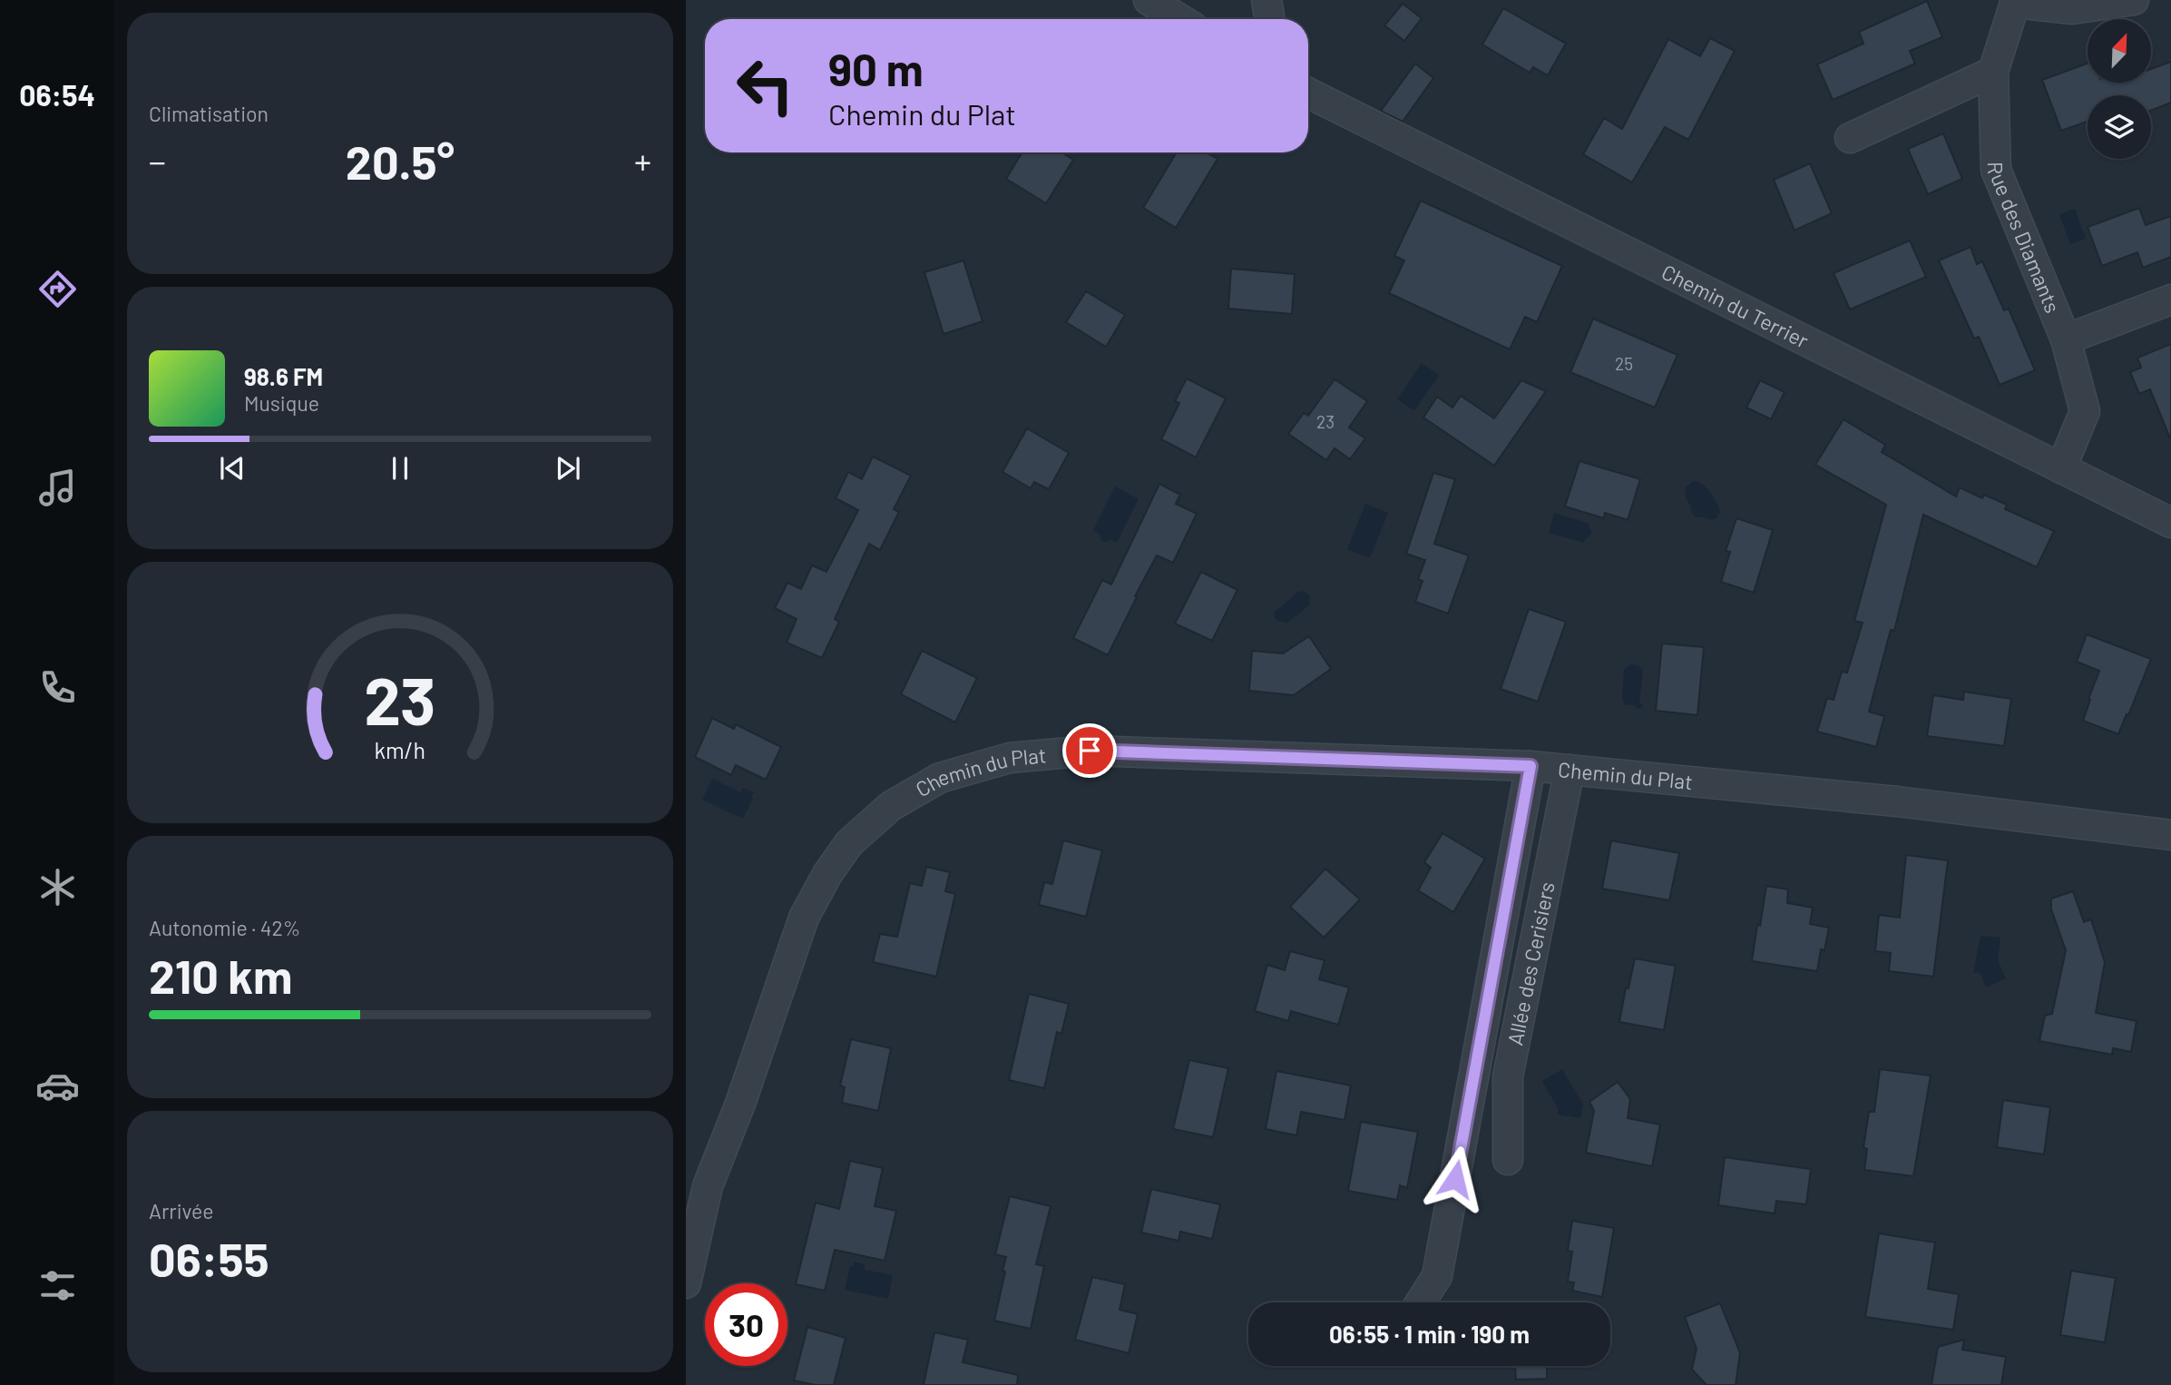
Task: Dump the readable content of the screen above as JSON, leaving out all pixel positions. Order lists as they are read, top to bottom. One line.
{"streets":{"street":["Rue des Diamants","Chemin du Terrier","Chemin du Plat","Allée des Cerisiers"]},"crossings":[["Rue des Diamants","Chemin du Terrier"],["Chemin du Plat","Allée des Cerisiers"]],"house_numbers":["25","23"],"north":"top right","page":{"tabs":"06:54","tile":["Climatisation",["Autonomie · 42%","210 km"],["Arrivée","06:55"]],"turn":["90 m","Chemin du Plat"],"heat":["−","20.5°","+"],"song":["98.6 FM","Musique"],"limit":"30","trip":"06:55 · 1 min · 190 m","gauge":["23","km/h"]}}
